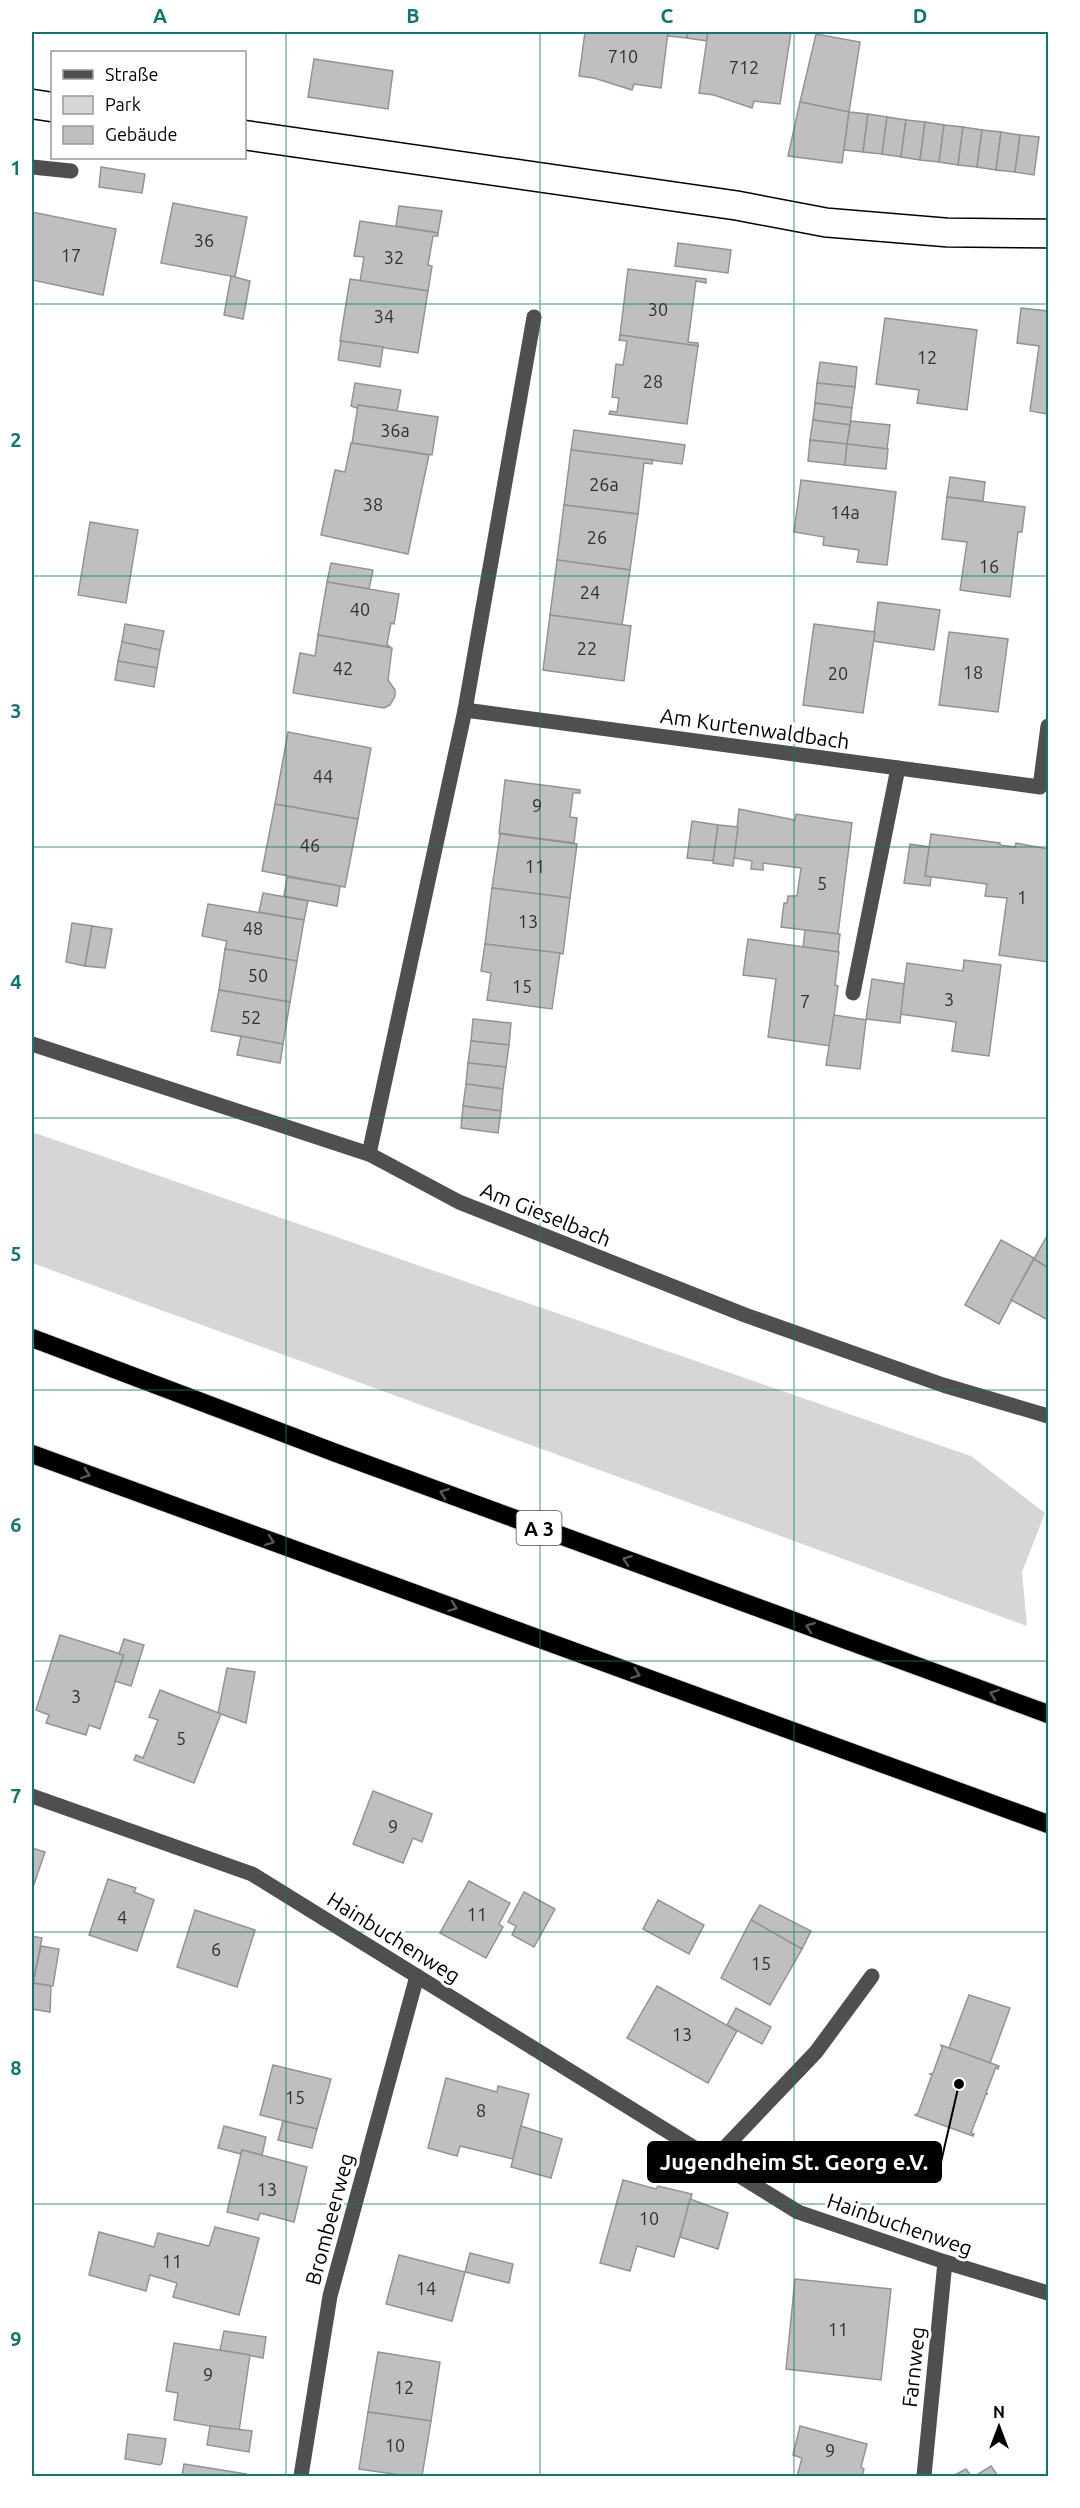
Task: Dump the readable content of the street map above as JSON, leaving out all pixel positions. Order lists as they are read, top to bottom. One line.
{"streets":{"highway":["A 3"],"street":["Am Kurtenwaldbach","Am Gieselbach","Hainbuchenweg","Brombeerweg","Farnweg"]},"crossings":[["Hainbuchenweg","Brombeerweg"],["Hainbuchenweg","Farnweg"]],"places":["Jugendheim St. Georg e.V."],"house_numbers":["710","712","36","17","32","30","34","12","28","36a","26a","38","14a","26","16","24","40","22","42","18","20","44","9","46","11","5","1","13","48","50","15","3","7","52","3","5","9","11","4","6","15","13","15","8","13","10","11","14","11","9","12","10","9"],"legend":["Straße","Park","Gebäude"],"north":"top","grid":{"columns":["A","B","C","D"],"rows":["1","2","3","4","5","6","7","8","9"]}}
